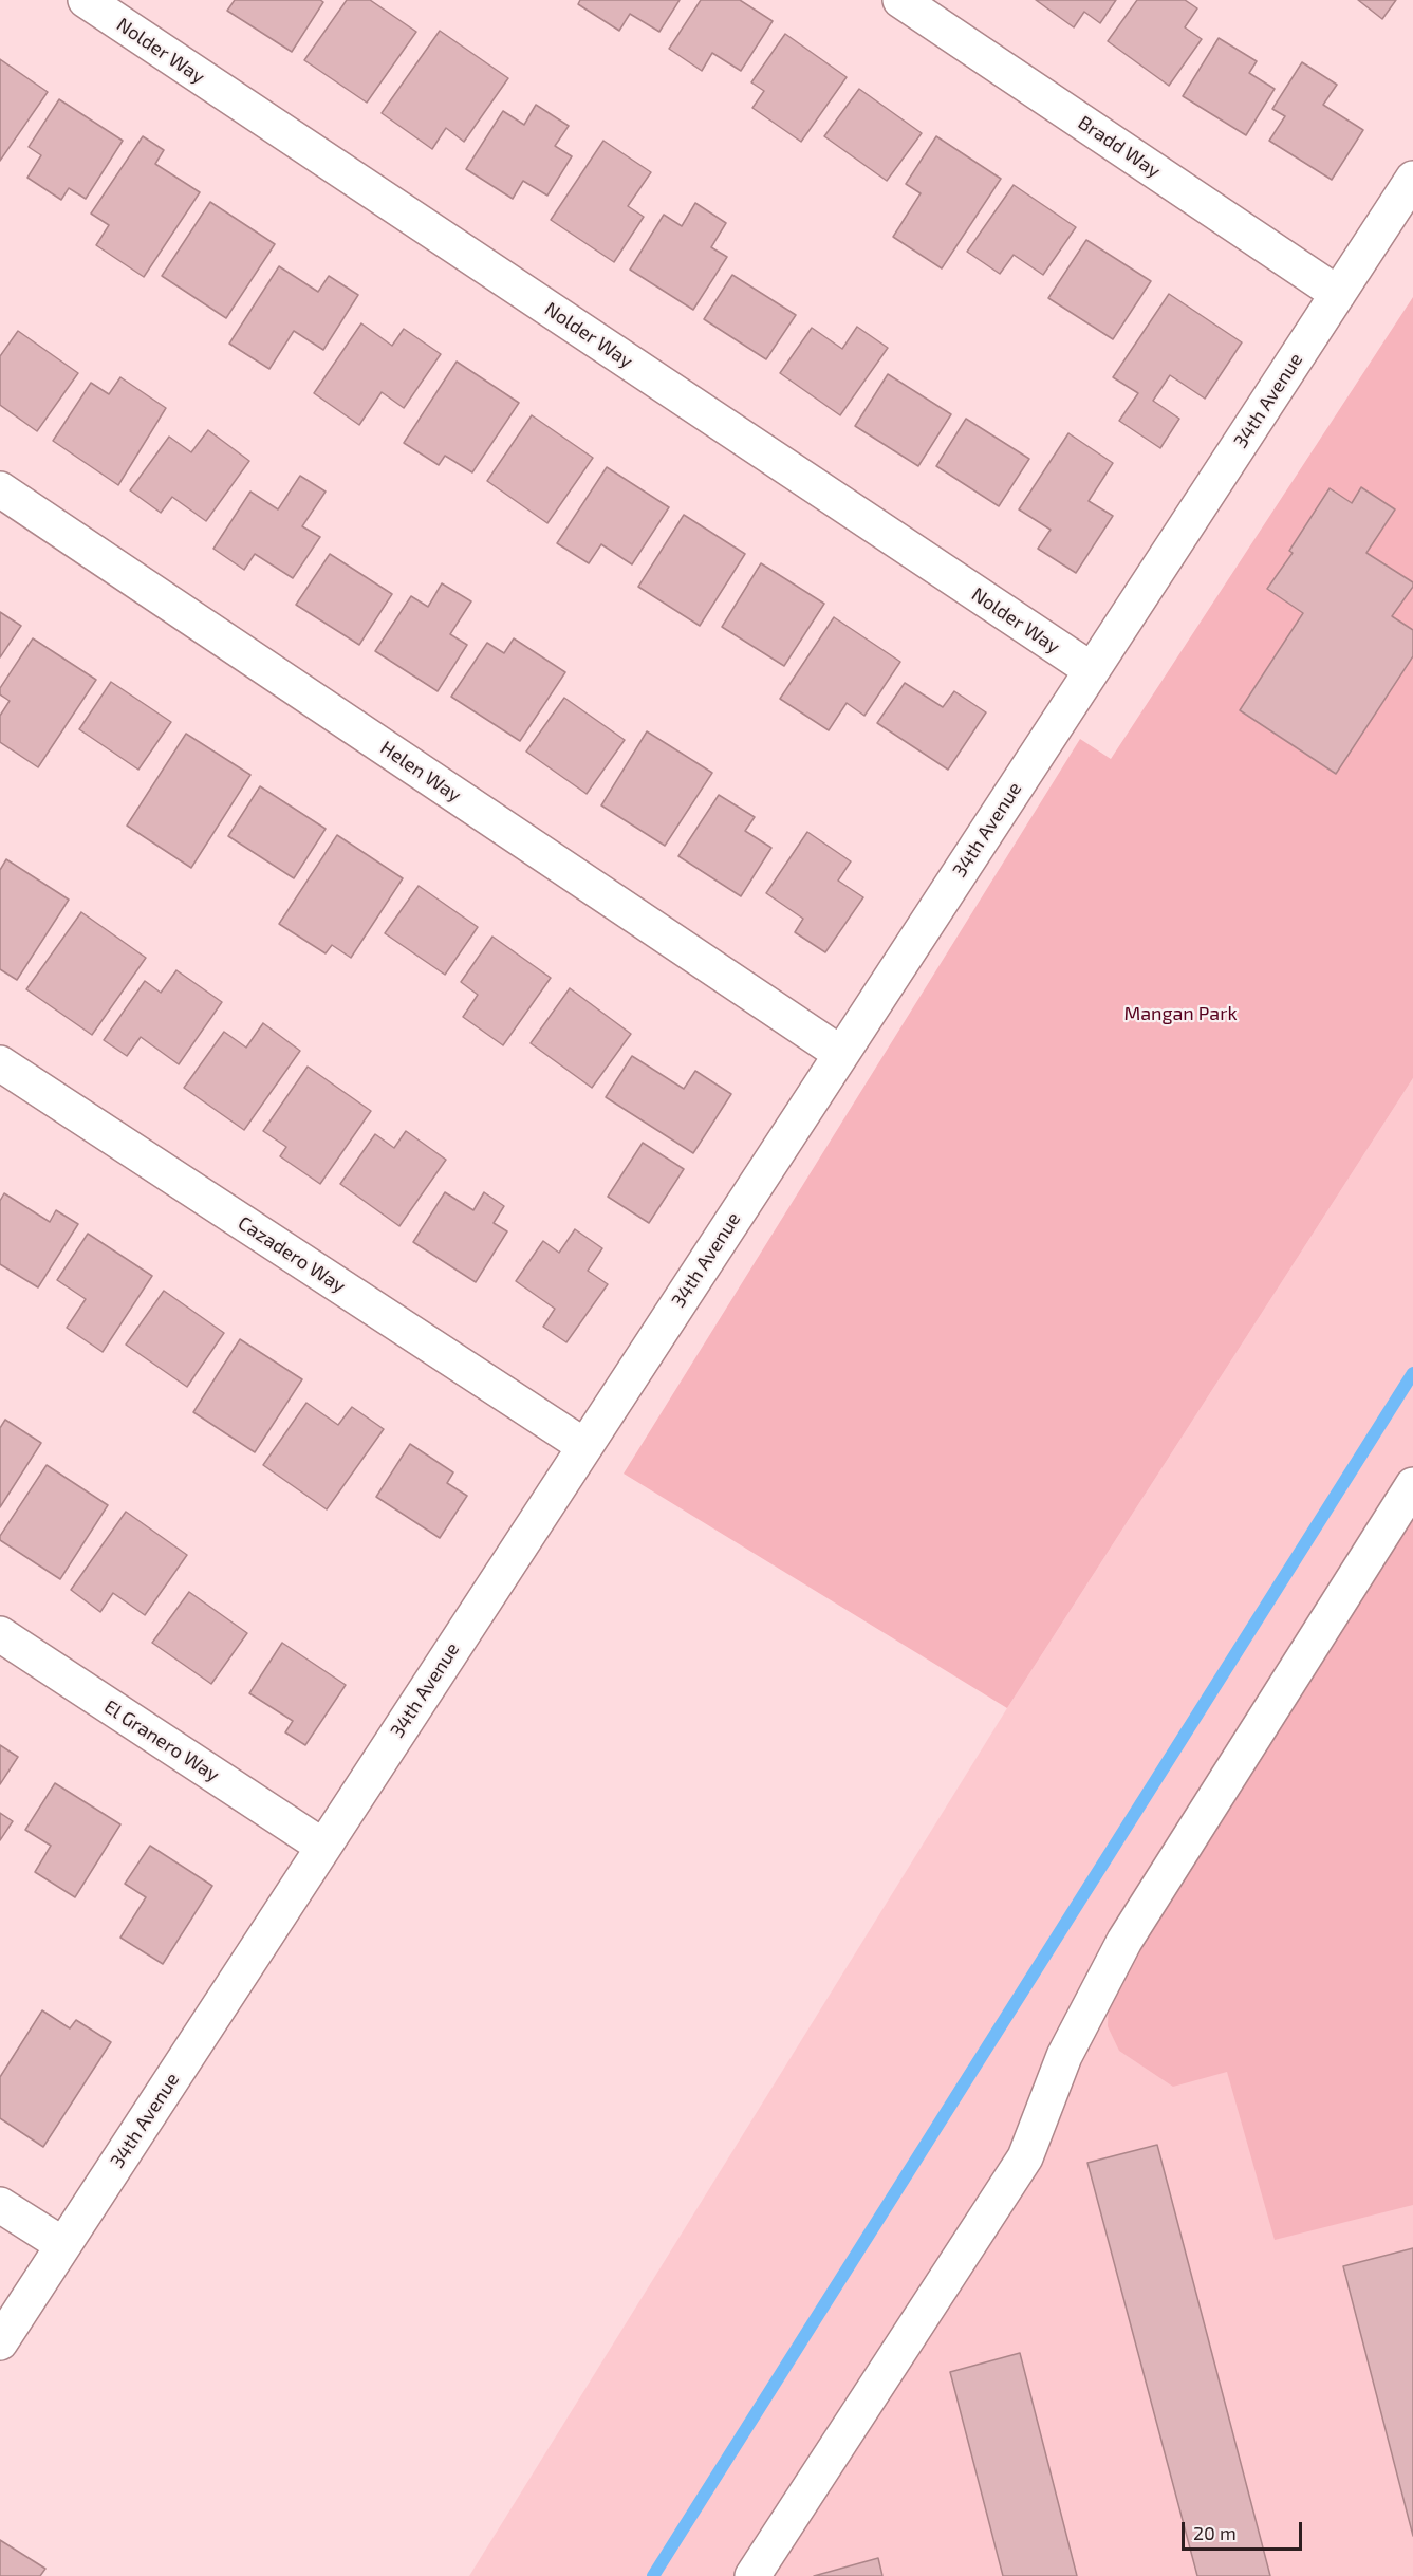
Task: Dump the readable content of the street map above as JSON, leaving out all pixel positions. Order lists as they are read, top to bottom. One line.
{"streets":{"street":["Nolder Way","Bradd Way","34th Avenue","Helen Way","Cazadero Way","El Granero Way"]},"crossings":[["Nolder Way","34th Avenue"],["Bradd Way","34th Avenue"],["34th Avenue","Helen Way"],["34th Avenue","Cazadero Way"],["34th Avenue","El Granero Way"]],"parks":["Mangan Park"],"scale_bar":"20 m"}
